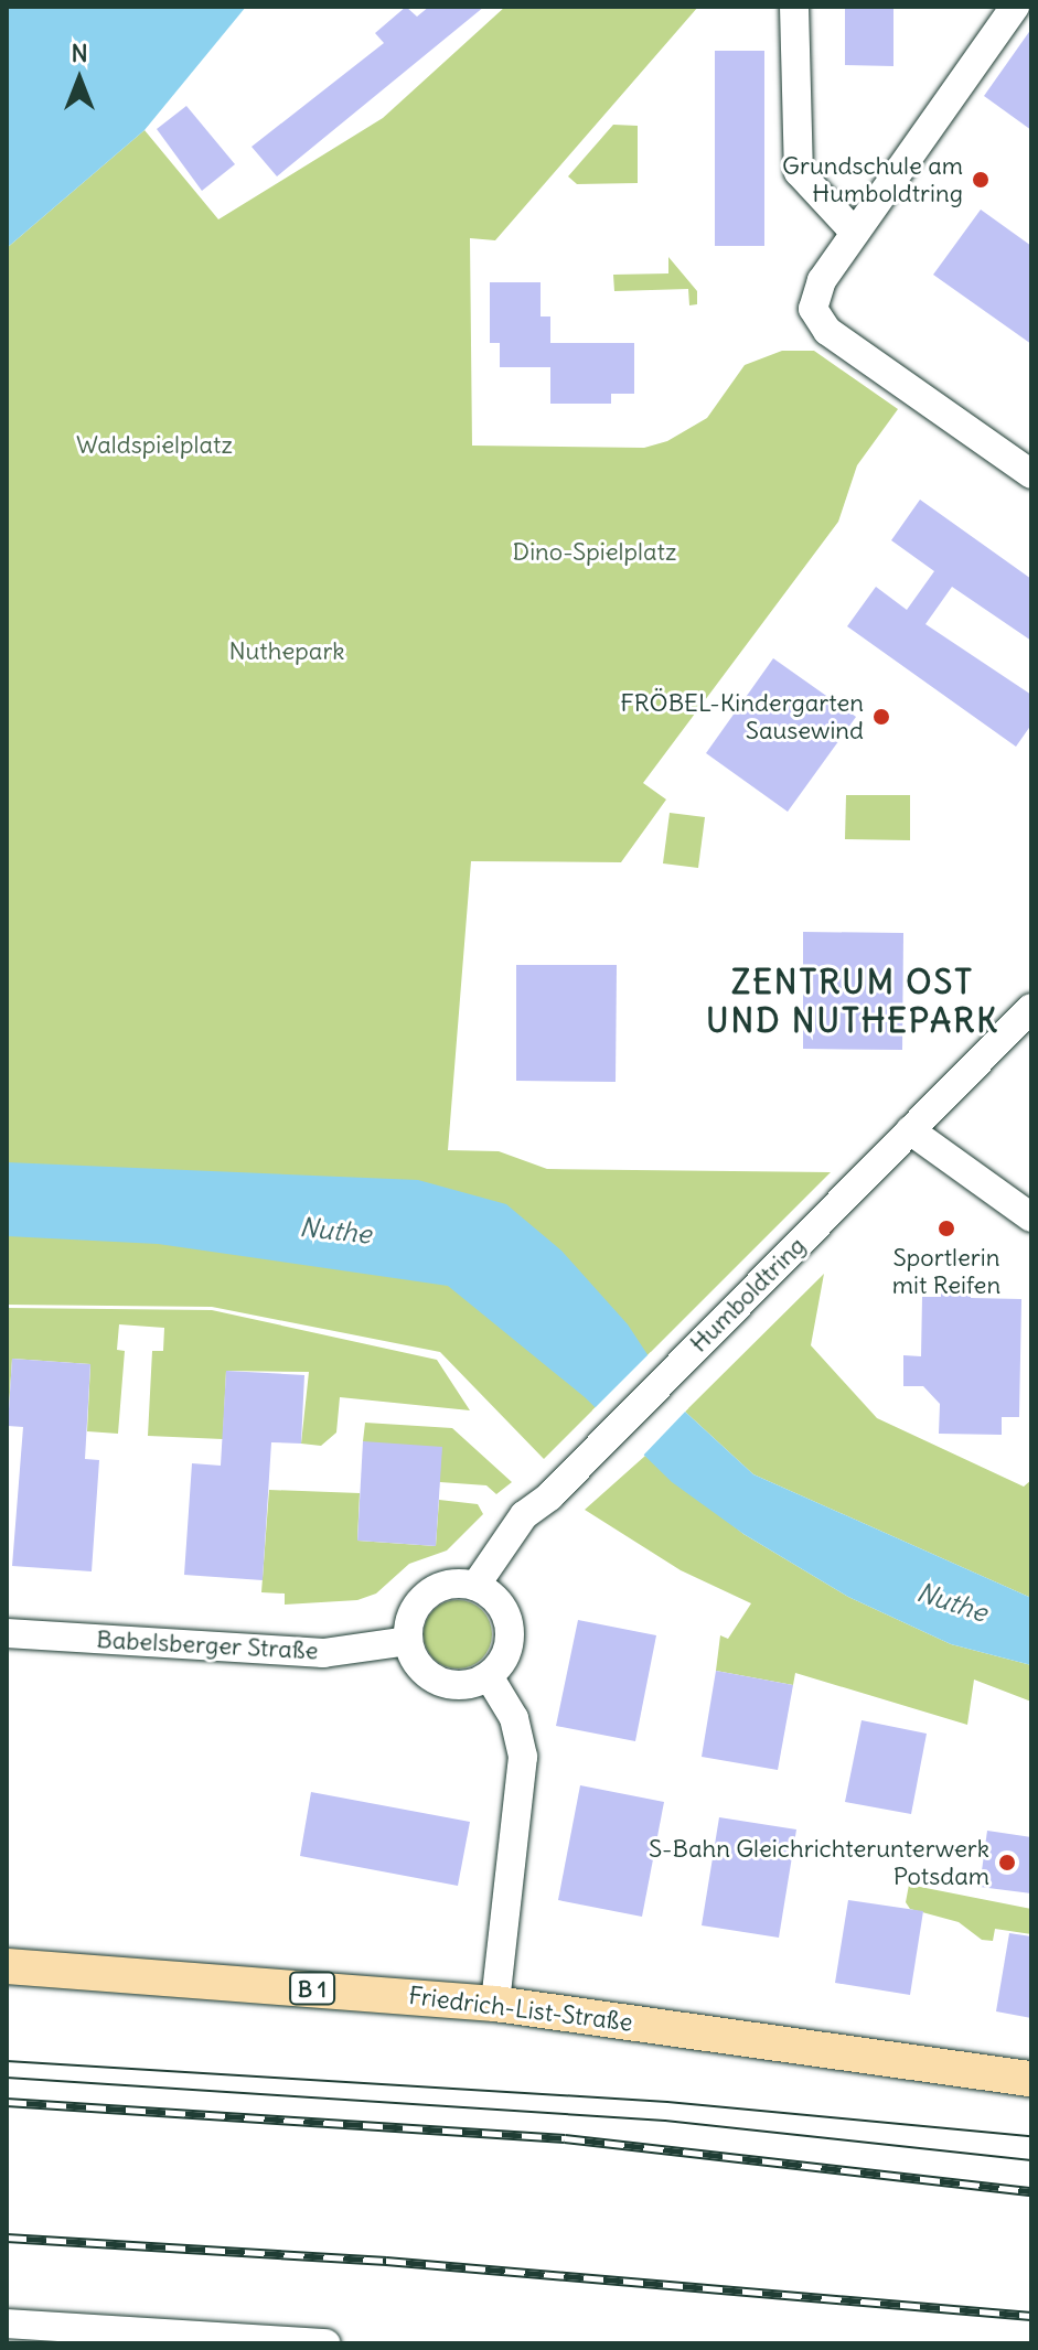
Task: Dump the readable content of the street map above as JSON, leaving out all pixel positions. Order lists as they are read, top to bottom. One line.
{"streets":{"main road":["B 1","Friedrich-List-Straße"],"street":["Humboldtring","Babelsberger Straße"]},"crossings":[["Humboldtring","Babelsberger Straße"]],"districts":["ZENTRUM OST UND NUTHEPARK"],"water":["Nuthe"],"parks":["Waldspielplatz","Dino-Spielplatz","Nuthepark"],"places":["Grundschule am Humboldtring","FRÖBEL-Kindergarten Sausewind","Sportlerin mit Reifen","S-Bahn Gleichrichterunterwerk Potsdam"],"north":"top"}
